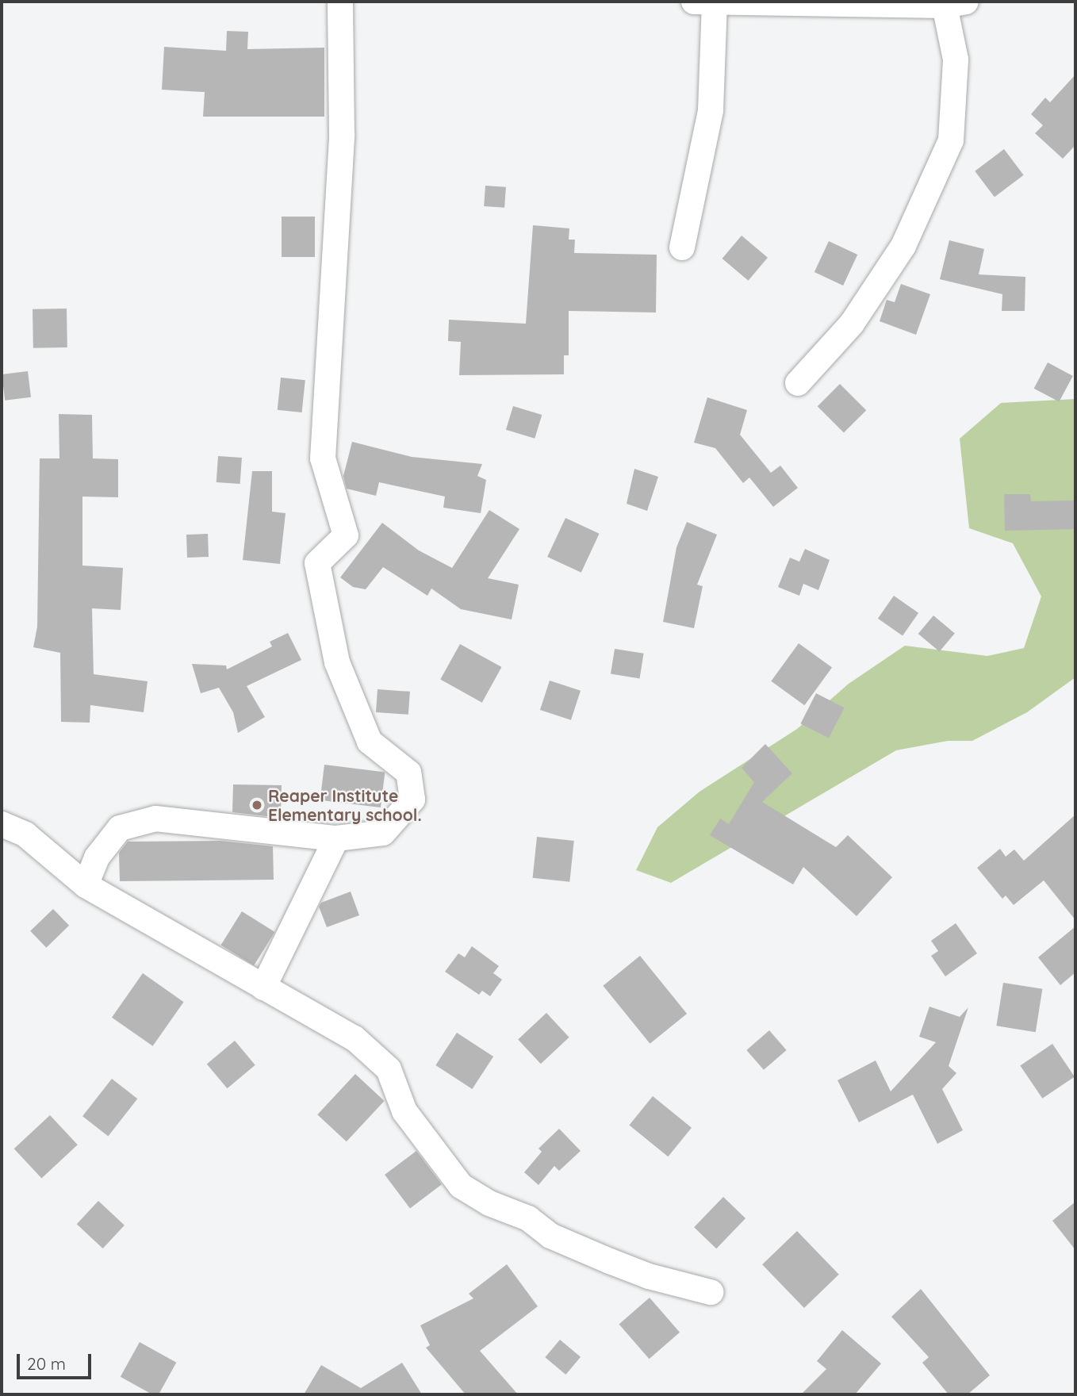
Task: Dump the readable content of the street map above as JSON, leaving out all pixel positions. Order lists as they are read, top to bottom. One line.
{"places":["Reaper Institute Elementary school."],"scale_bar":"20 m"}
